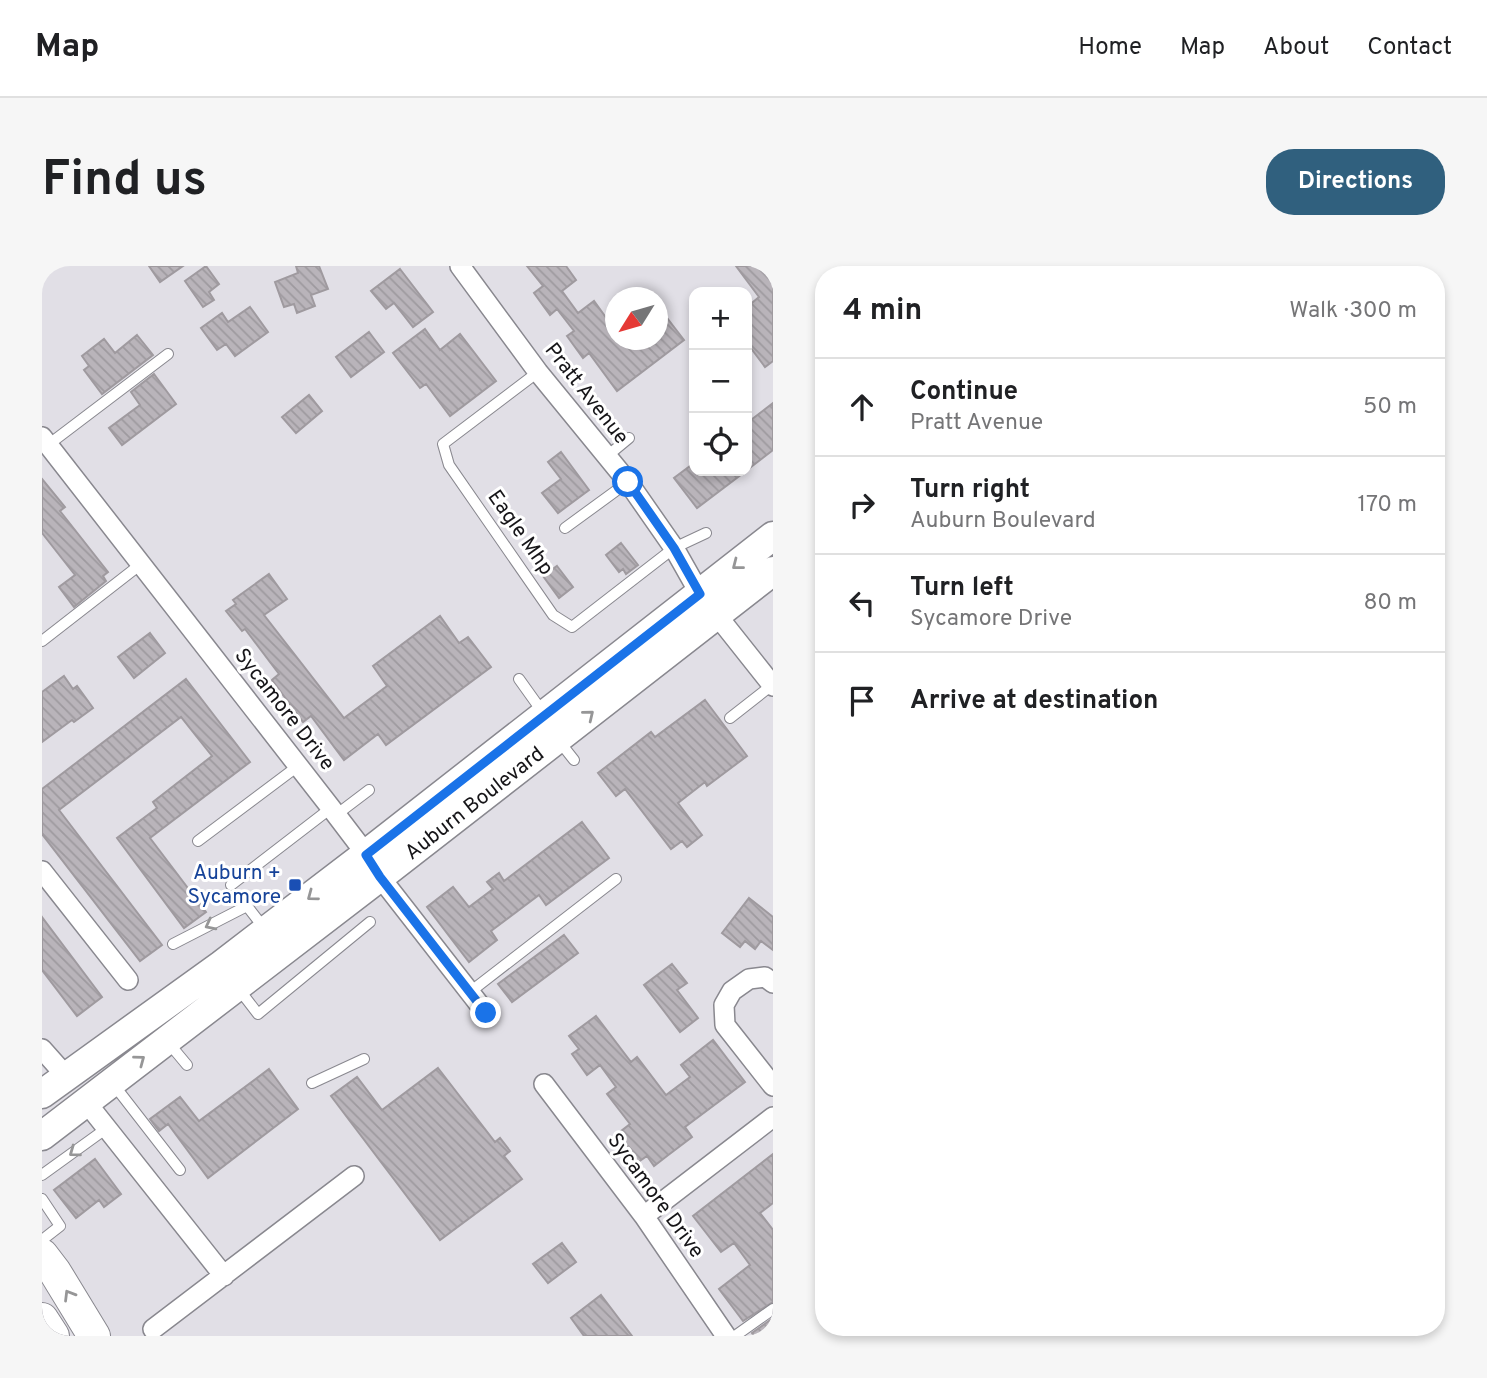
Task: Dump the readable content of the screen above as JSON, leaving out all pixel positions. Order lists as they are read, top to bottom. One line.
{"streets":{"main road":["Auburn Boulevard"],"street":["Pratt Avenue","Sycamore Drive"],"lane":["Eagle Mhp"]},"crossings":[["Pratt Avenue","Eagle Mhp"],["Pratt Avenue","Auburn Boulevard"],["Sycamore Drive","Auburn Boulevard"]],"places":{"transit":["Auburn + Sycamore"]},"north":"bottom left","page":{"header":"Map","nav":["Home","Map","About","Contact"],"buttons":"Directions","title":"Find us","heading":["4 min","Walk · 300 m"],"map_buttons":["+","−"],"list":[["Continue","Pratt Avenue","50 m"],["Turn right","Auburn Boulevard","170 m"],["Turn left","Sycamore Drive","80 m"],"Arrive at destination"]}}
